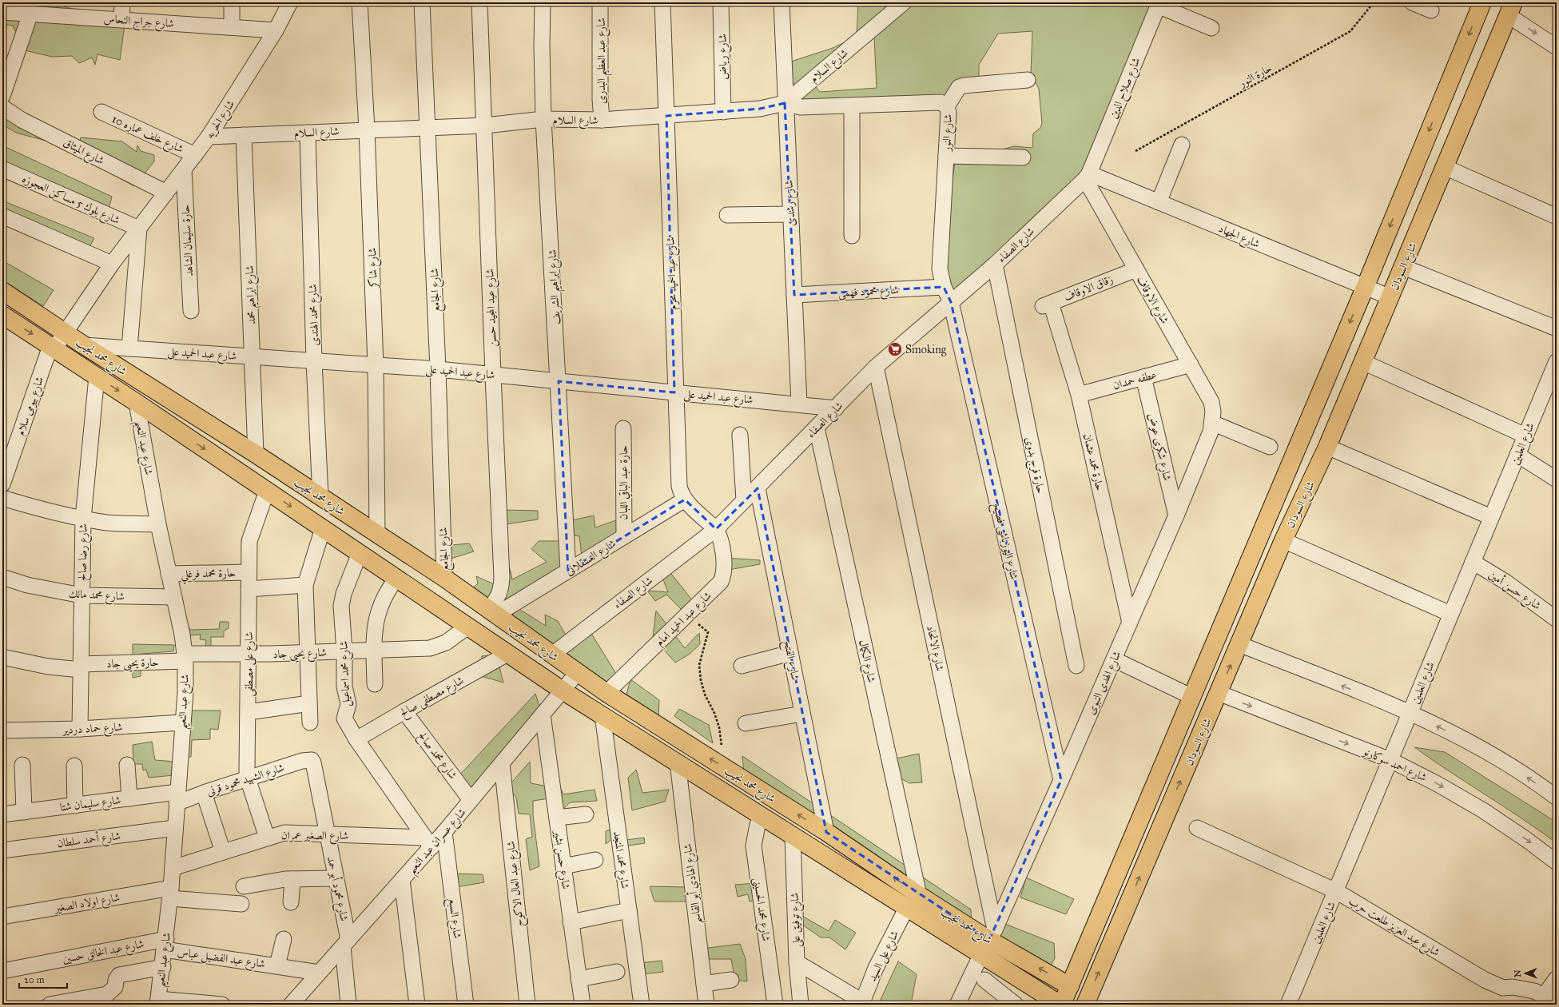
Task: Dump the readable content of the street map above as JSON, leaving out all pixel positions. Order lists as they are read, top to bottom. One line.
{"streets":{"main road":["شارع السودان","شارع محمد نجيب"],"street":["شارع جراج النحاس","شارع رياض","شارع عبد العظيم البدرى","شارع السلام","شارع صلاح الدين","شارع الحريه","شارع النور","شارع خلف عماره 10","شارع الميثاق","شارع بلوك 5 مساكن العجوزه","شارع رشدى","شارع الجهاد","حارة سليمان الشاهد","شارع الصفاء","شارع شاكر","شارع عبد الحميد محرم","شارع ابراهيم الشريف","زقاق الاوقاف","شارع الجامع","شارع محمود فهمى","شارع ابراهيم محمد","شارع الاوقاف","شارع عبد المجيد حسن","شارع محمد الهندى","شارع عبد الحميد على","عطفه حمدان","شارع بيومى سلام","شارع العلمين","شارع شكرى عوض","شارع عبد النعيم","حارة محمد عثمان","حارة فرج بدوى","حارة عبد الباقي اللبان","شارع اليوزباشى فصيح","شارع رضا صالح","شارع العسقلانى","حارة محمد فرغلي","شارع حسن أمين","شارع محمد مالك","شارع عبد الحميد امام","شارع الاتحاد","شارع يحيى جاد","شارع الفتح","شارع الكمال","حارة يحيى جاد","شارع على مصطفى","شارع محمد اسماعيل","شارع الهدى النبوى","شارع مصطفى صالح","شارع حماد دردير","شارع محمد صالح","شارع احمد سوكارنو","شارع الشهيد محمود قرنى","شارع سليمان شتا","شارع الصغير عمران","شارع أحمد سلطان","شارع عسران عبد النعيم","شارع حسن بشير","شارع محمد المنجد","شارع عبد العال الاكوح","شارع الهادي أبو القاسم","شارع محمود أبو حمد","شارع اولاد الصغير","شارع محمد الحسينى","شارع السبع","شارع توفيق على","شارع عبد العزيز طلعت حرب","شارع عبد الخالق حسين","شارع على السيد","شارع عبد الفضيل عباس"],"path":["حارة النور"]},"crossings":[["شارع جراج النحاس","شارع الحريه"],["شارع رياض","شارع السلام"],["شارع عبد العظيم البدرى","شارع السلام"],["شارع السلام","شارع الحريه"],["شارع السلام","شارع النور"],["شارع السلام","شارع رشدى"],["شارع السلام","شارع شاكر"],["شارع السلام","شارع عبد الحميد محرم"],["شارع السلام","شارع ابراهيم الشريف"],["شارع السلام","شارع الجامع"],["شارع السلام","شارع ابراهيم محمد"],["شارع السلام","شارع عبد المجيد حسن"],["شارع السلام","شارع محمد الهندى"],["شارع صلاح الدين","شارع الجهاد"],["شارع صلاح الدين","شارع الصفاء"],["شارع صلاح الدين","شارع الاوقاف"],["شارع الحريه","شارع خلف عماره 10"],["شارع الحريه","شارع الميثاق"],["شارع الحريه","شارع بلوك 5 مساكن العجوزه"],["شارع الحريه","حارة سليمان الشاهد"],["شارع الحريه","شارع محمد نجيب"],["شارع الحريه","شارع بيومى سلام"],["شارع النور","شارع رشدى"],["شارع النور","شارع الصفاء"],["شارع النور","شارع محمود فهمى"],["شارع النور","شارع اليوزباشى فصيح"],["شارع رشدى","شارع محمود فهمى"],["شارع رشدى","شارع عبد الحميد على"],["شارع الجهاد","شارع الصفاء"],["شارع الجهاد","شارع السودان"],["شارع الجهاد","شارع الاوقاف"],["شارع الصفاء","شارع عبد الحميد محرم"],["شارع الصفاء","شارع الاوقاف"],["شارع الصفاء","شارع عبد الحميد على"],["شارع الصفاء","شارع محمد نجيب"],["شارع الصفاء","حارة فرج بدوى"],["شارع الصفاء","شارع اليوزباشى فصيح"],["شارع الصفاء","شارع عبد الحميد امام"],["شارع الصفاء","شارع الاتحاد"],["شارع الصفاء","شارع الفتح"],["شارع الصفاء","شارع الكمال"],["شارع السودان","شارع محمد نجيب"],["شارع السودان","شارع احمد سوكارنو"],["شارع شاكر","شارع عبد الحميد على"],["شارع شاكر","شارع محمد نجيب"],["شارع عبد الحميد محرم","شارع عبد الحميد على"],["شارع عبد الحميد محرم","شارع العسقلانى"],["شارع عبد الحميد محرم","شارع عبد الحميد امام"],["شارع ابراهيم الشريف","شارع عبد الحميد على"],["شارع ابراهيم الشريف","شارع العسقلانى"],["زقاق الاوقاف","شارع الاوقاف"],["زقاق الاوقاف","حارة محمد عثمان"],["شارع الجامع","شارع عبد الحميد على"],["شارع الجامع","شارع محمد نجيب"],["شارع ابراهيم محمد","شارع عبد الحميد على"],["شارع ابراهيم محمد","شارع محمد نجيب"],["شارع الاوقاف","عطفه حمدان"],["شارع الاوقاف","شارع الهدى النبوى"],["شارع عبد المجيد حسن","شارع عبد الحميد على"],["شارع عبد المجيد حسن","شارع محمد نجيب"],["شارع عبد المجيد حسن","شارع العسقلانى"],["شارع محمد الهندى","شارع عبد الحميد على"],["شارع محمد الهندى","شارع محمد نجيب"],["شارع عبد الحميد على","شارع محمد نجيب"],["شارع محمد نجيب","شارع بيومى سلام"],["شارع محمد نجيب","شارع عبد النعيم"],["شارع محمد نجيب","شارع رضا صالح"],["شارع محمد نجيب","شارع العسقلانى"],["شارع محمد نجيب","شارع عبد الحميد امام"],["شارع محمد نجيب","شارع الاتحاد"],["شارع محمد نجيب","شارع يحيى جاد"],["شارع محمد نجيب","شارع الفتح"],["شارع محمد نجيب","شارع الكمال"],["شارع محمد نجيب","شارع على مصطفى"],["شارع محمد نجيب","شارع محمد اسماعيل"],["شارع محمد نجيب","شارع الهدى النبوى"],["شارع محمد نجيب","شارع مصطفى صالح"],["شارع محمد نجيب","شارع عسران عبد النعيم"],["شارع محمد نجيب","شارع محمد المنجد"],["شارع محمد نجيب","شارع الهادي أبو القاسم"],["شارع محمد نجيب","شارع محمد الحسينى"],["شارع محمد نجيب","شارع توفيق على"],["شارع محمد نجيب","شارع على السيد"],["عطفه حمدان","شارع شكرى عوض"],["عطفه حمدان","حارة محمد عثمان"],["شارع العلمين","شارع حسن أمين"],["شارع العلمين","شارع احمد سوكارنو"],["شارع العلمين","شارع عبد العزيز طلعت حرب"],["شارع شكرى عوض","شارع الهدى النبوى"],["شارع عبد النعيم","حارة محمد فرغلي"],["شارع عبد النعيم","شارع محمد مالك"],["شارع عبد النعيم","شارع يحيى جاد"],["شارع عبد النعيم","حارة يحيى جاد"],["شارع عبد النعيم","شارع حماد دردير"],["شارع عبد النعيم","شارع الشهيد محمود قرنى"],["شارع عبد النعيم","شارع سليمان شتا"],["شارع عبد النعيم","شارع الصغير عمران"],["شارع عبد النعيم","شارع أحمد سلطان"],["شارع عبد النعيم","شارع اولاد الصغير"],["شارع عبد النعيم","شارع عبد الخالق حسين"],["شارع عبد النعيم","شارع عبد الفضيل عباس"],["حارة محمد عثمان","شارع الهدى النبوى"],["حارة عبد الباقي اللبان","شارع العسقلانى"],["شارع اليوزباشى فصيح","شارع الهدى النبوى"],["شارع رضا صالح","شارع محمد مالك"],["شارع رضا صالح","حارة يحيى جاد"],["شارع رضا صالح","شارع حماد دردير"],["حارة محمد فرغلي","شارع على مصطفى"],["شارع الاتحاد","شارع الهدى النبوى"],["شارع يحيى جاد","حارة يحيى جاد"],["شارع يحيى جاد","شارع على مصطفى"],["شارع يحيى جاد","شارع محمد اسماعيل"],["شارع على مصطفى","شارع الشهيد محمود قرنى"],["شارع على مصطفى","شارع الصغير عمران"],["شارع محمد اسماعيل","شارع مصطفى صالح"],["شارع محمد اسماعيل","شارع الصغير عمران"],["شارع محمد اسماعيل","شارع عسران عبد النعيم"],["شارع مصطفى صالح","شارع محمد صالح"],["شارع محمد صالح","شارع عسران عبد النعيم"],["شارع الشهيد محمود قرنى","شارع سليمان شتا"],["شارع الشهيد محمود قرنى","شارع محمود أبو حمد"],["شارع الصغير عمران","شارع عسران عبد النعيم"],["شارع الصغير عمران","شارع محمود أبو حمد"],["شارع عسران عبد النعيم","شارع حسن بشير"],["شارع عسران عبد النعيم","شارع عبد العال الاكوح"],["شارع عسران عبد النعيم","شارع محمود أبو حمد"],["شارع عسران عبد النعيم","شارع السبع"],["شارع عسران عبد النعيم","شارع عبد الفضيل عباس"],["شارع عبد الخالق حسين","شارع عبد الفضيل عباس"]],"places":{"supermarket":["Smoking"]},"scale_bar":"20 m","north":"left"}
